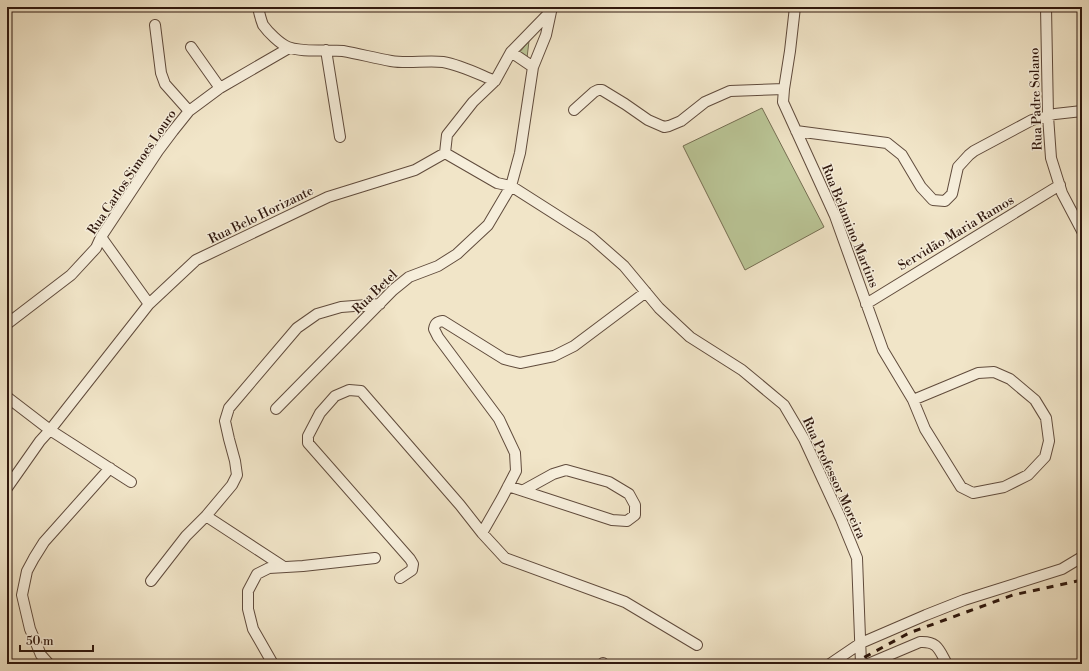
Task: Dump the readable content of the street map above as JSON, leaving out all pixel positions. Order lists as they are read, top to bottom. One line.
{"streets":{"street":["Rua Padre Solano","Rua Carlos Simoes Louro","Rua Belo Horizante","Rua Belamino Martins","Servidão Maria Ramos","Rua Betel","Rua Professor Moreira"]},"crossings":[["Rua Padre Solano","Servidão Maria Ramos"],["Rua Belo Horizante","Rua Professor Moreira"],["Rua Belamino Martins","Servidão Maria Ramos"],["Rua Betel","Rua Professor Moreira"]],"scale_bar":"50 m"}
